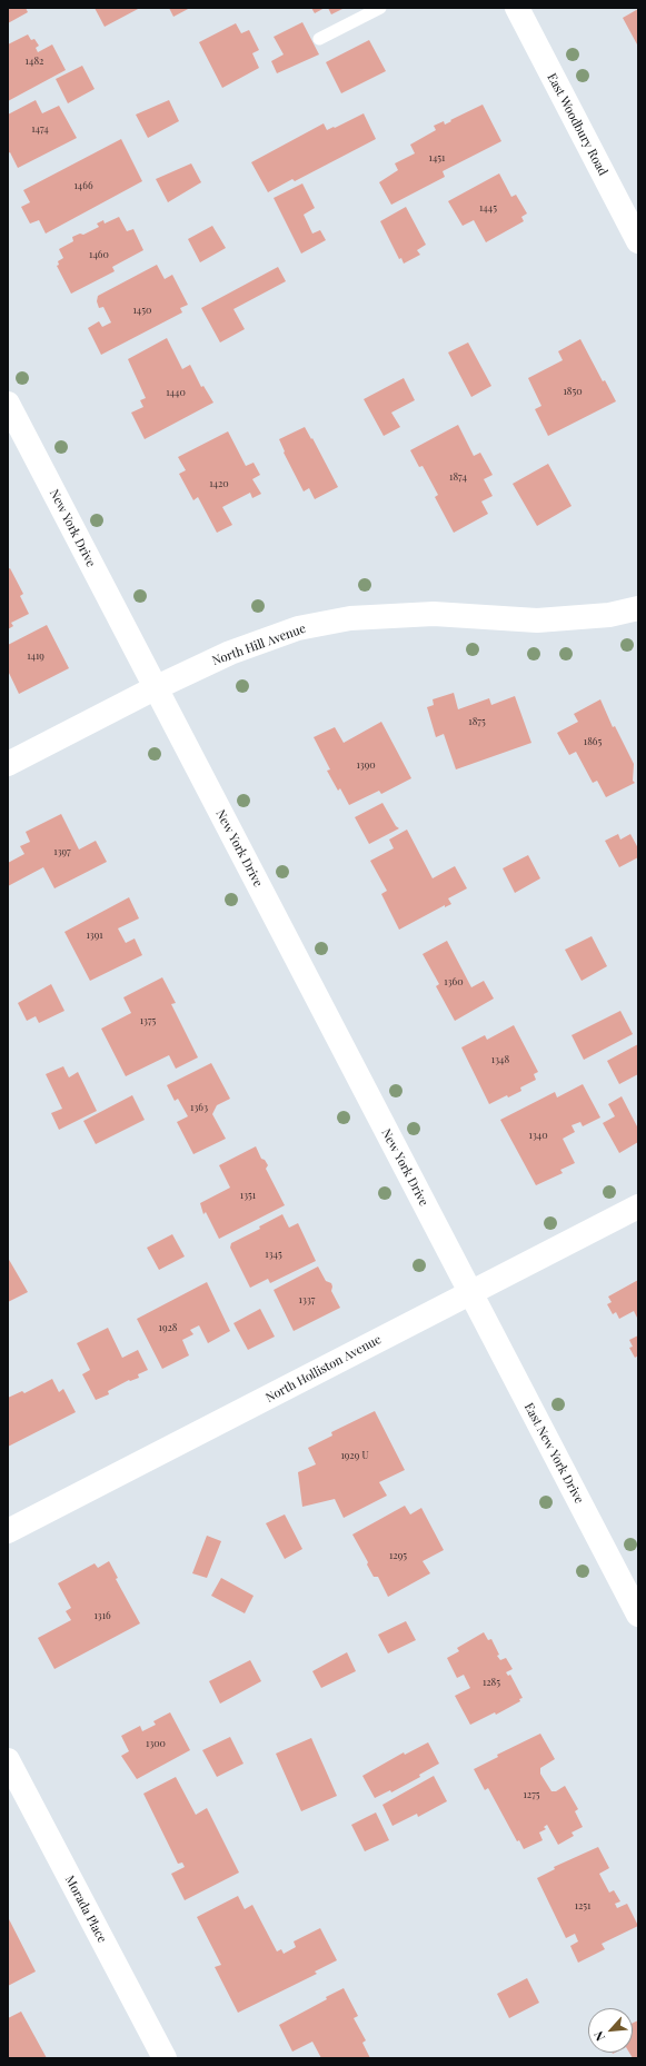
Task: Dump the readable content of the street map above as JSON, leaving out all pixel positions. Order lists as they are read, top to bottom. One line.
{"streets":{"street":["East Woodbury Road","New York Drive","North Hill Avenue","North Holliston Avenue","East New York Drive","Morada Place"]},"crossings":[["New York Drive","North Hill Avenue"],["New York Drive","North Holliston Avenue"],["New York Drive","East New York Drive"],["North Holliston Avenue","East New York Drive"]],"house_numbers":["1482","1474","1451","1466","1445","1460","1450","1850","1440","1874","1420","1419","1875","1865","1390","1397","1391","1360","1375","1348","1363","1340","1351","1345","1337","1928","1929 U","1295","1316","1285","1300","1275","1251"],"north":"bottom left"}
